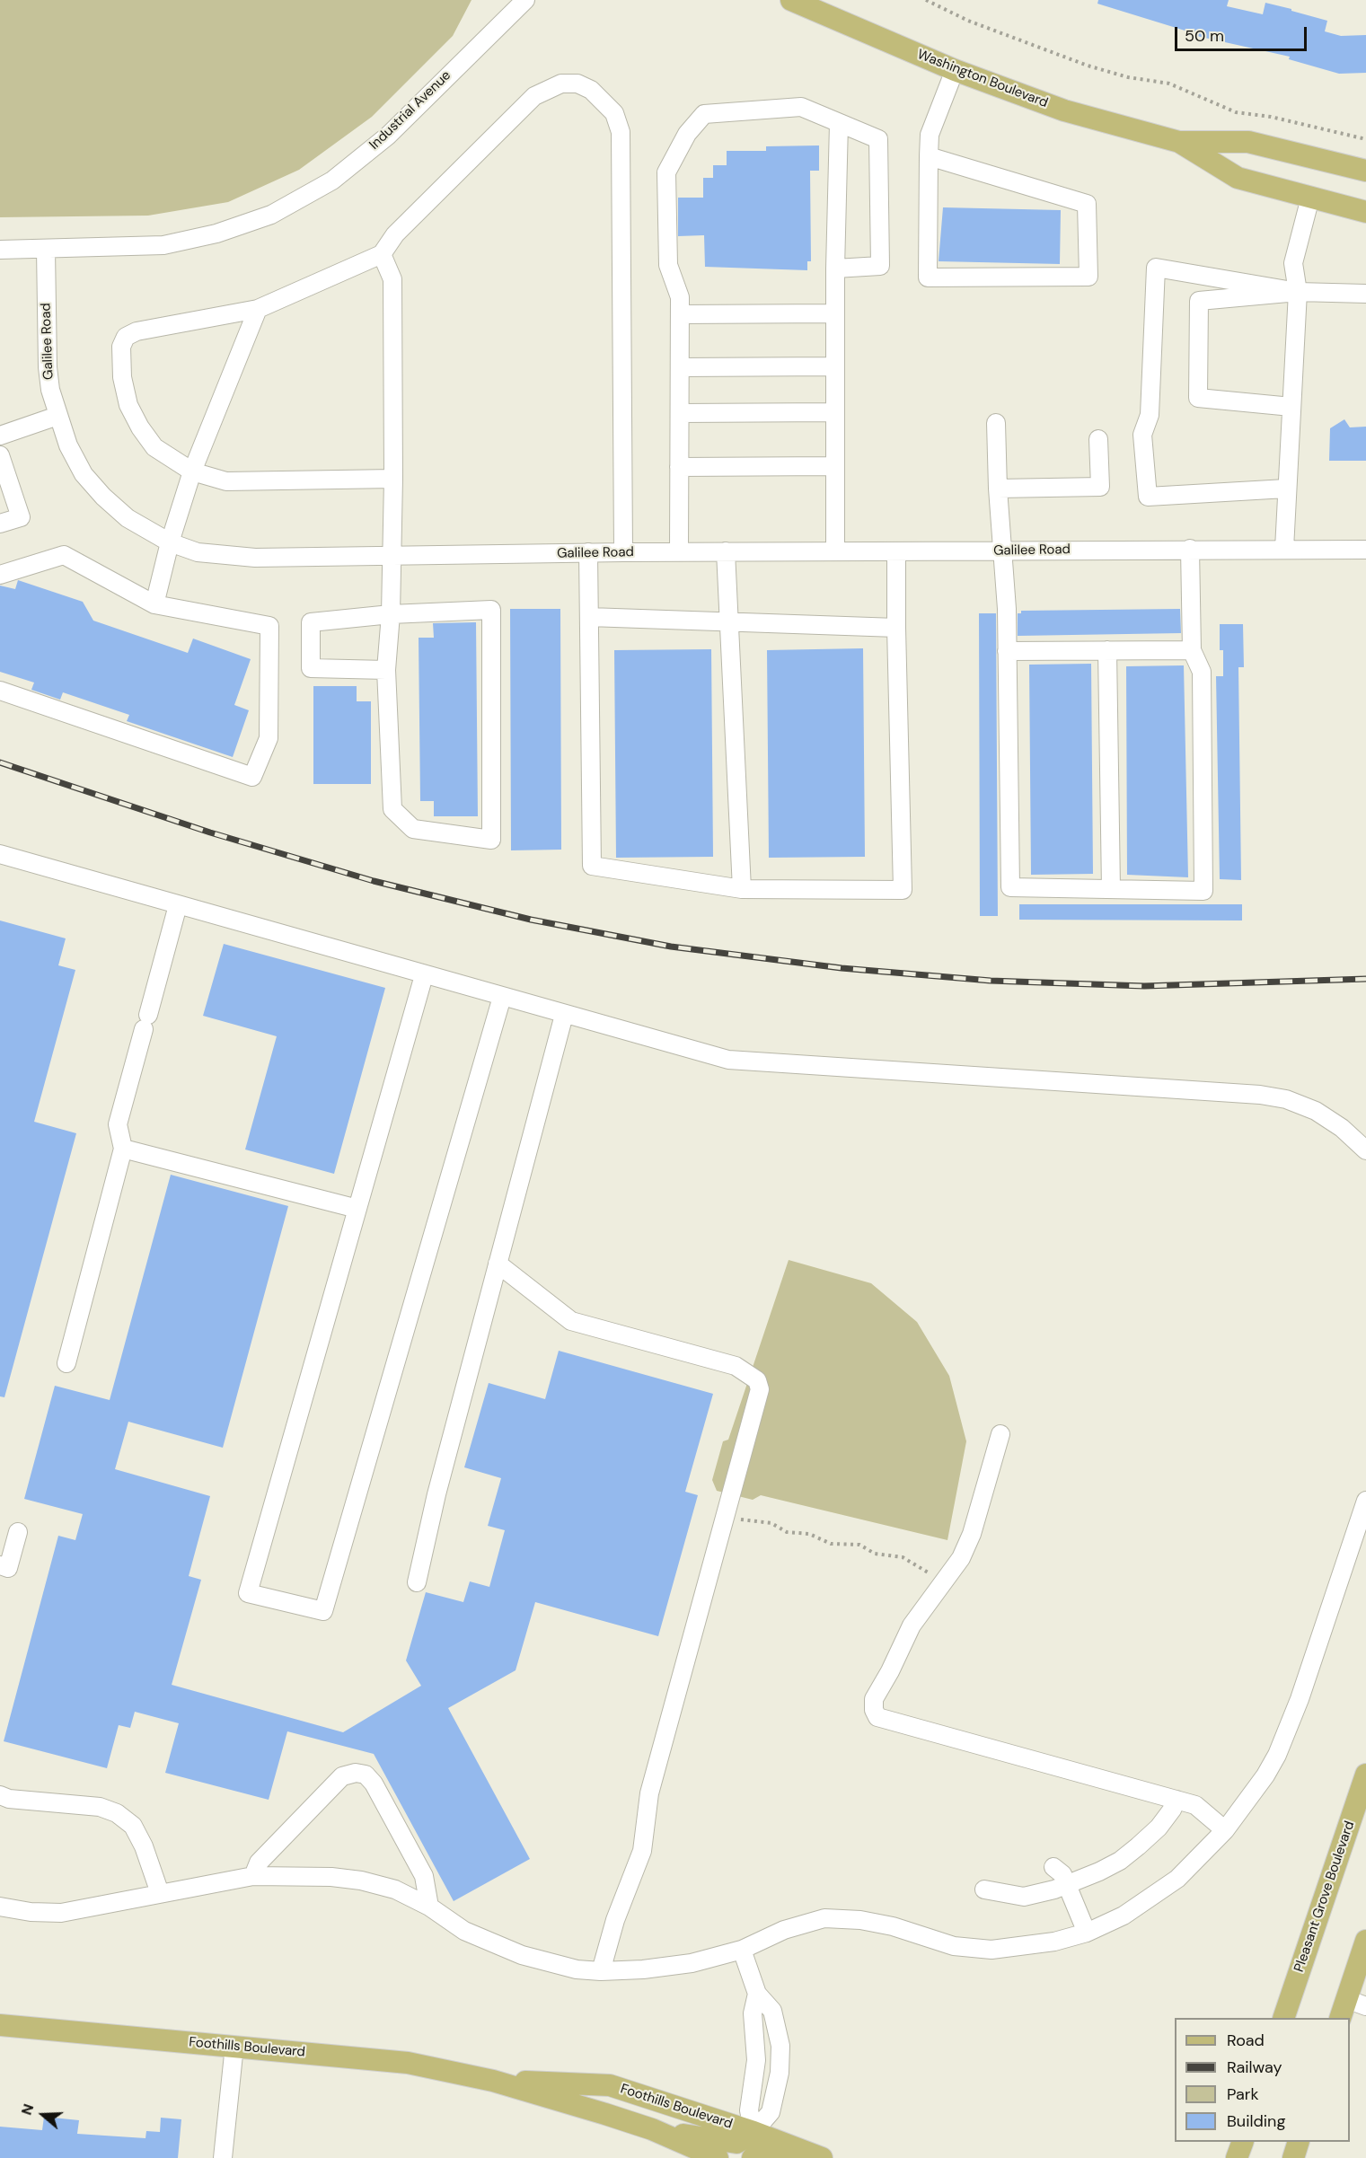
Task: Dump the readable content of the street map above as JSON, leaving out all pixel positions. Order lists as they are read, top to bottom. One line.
{"streets":{"main road":["Washington Boulevard","Pleasant Grove Boulevard","Foothills Boulevard"],"street":["Industrial Avenue","Galilee Road"]},"crossings":[["Industrial Avenue","Galilee Road"]],"legend":["Road","Railway","Park","Building"],"scale_bar":"50 m","north":"left"}
